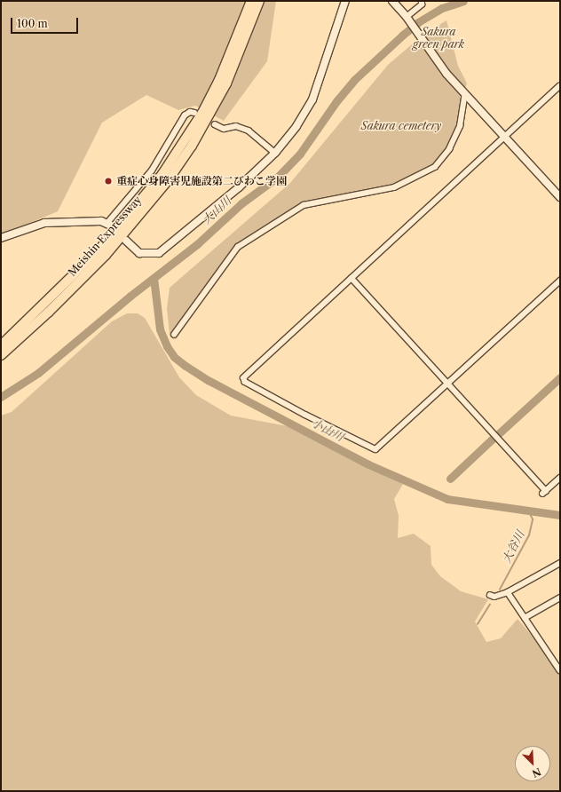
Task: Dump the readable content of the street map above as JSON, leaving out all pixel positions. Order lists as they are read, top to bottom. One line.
{"streets":{"highway":["Meishin Expressway"]},"water":["大山川","小山川","大谷川"],"parks":["Sakura green park","Sakura cemetery"],"places":["重症心身障害児施設第二びわこ学園"],"scale_bar":"100 m","north":"bottom right"}
